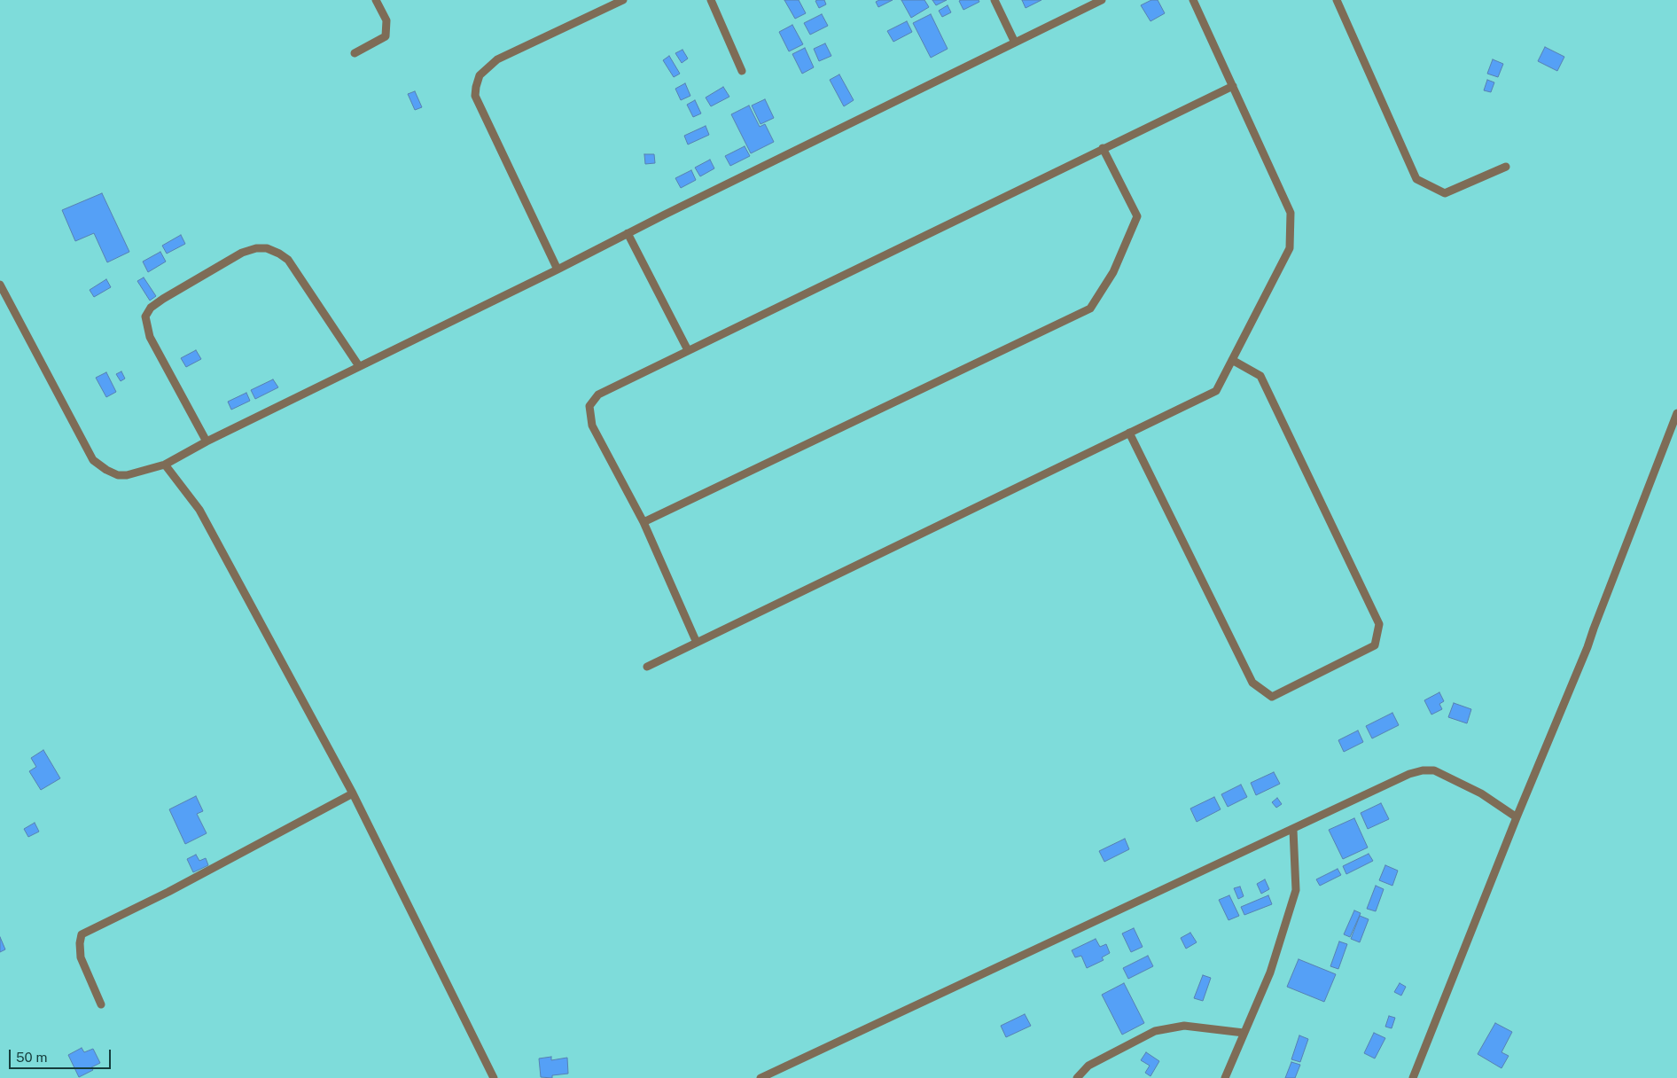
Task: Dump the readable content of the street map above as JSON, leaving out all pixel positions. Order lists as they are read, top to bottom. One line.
{"scale_bar":"50 m"}
